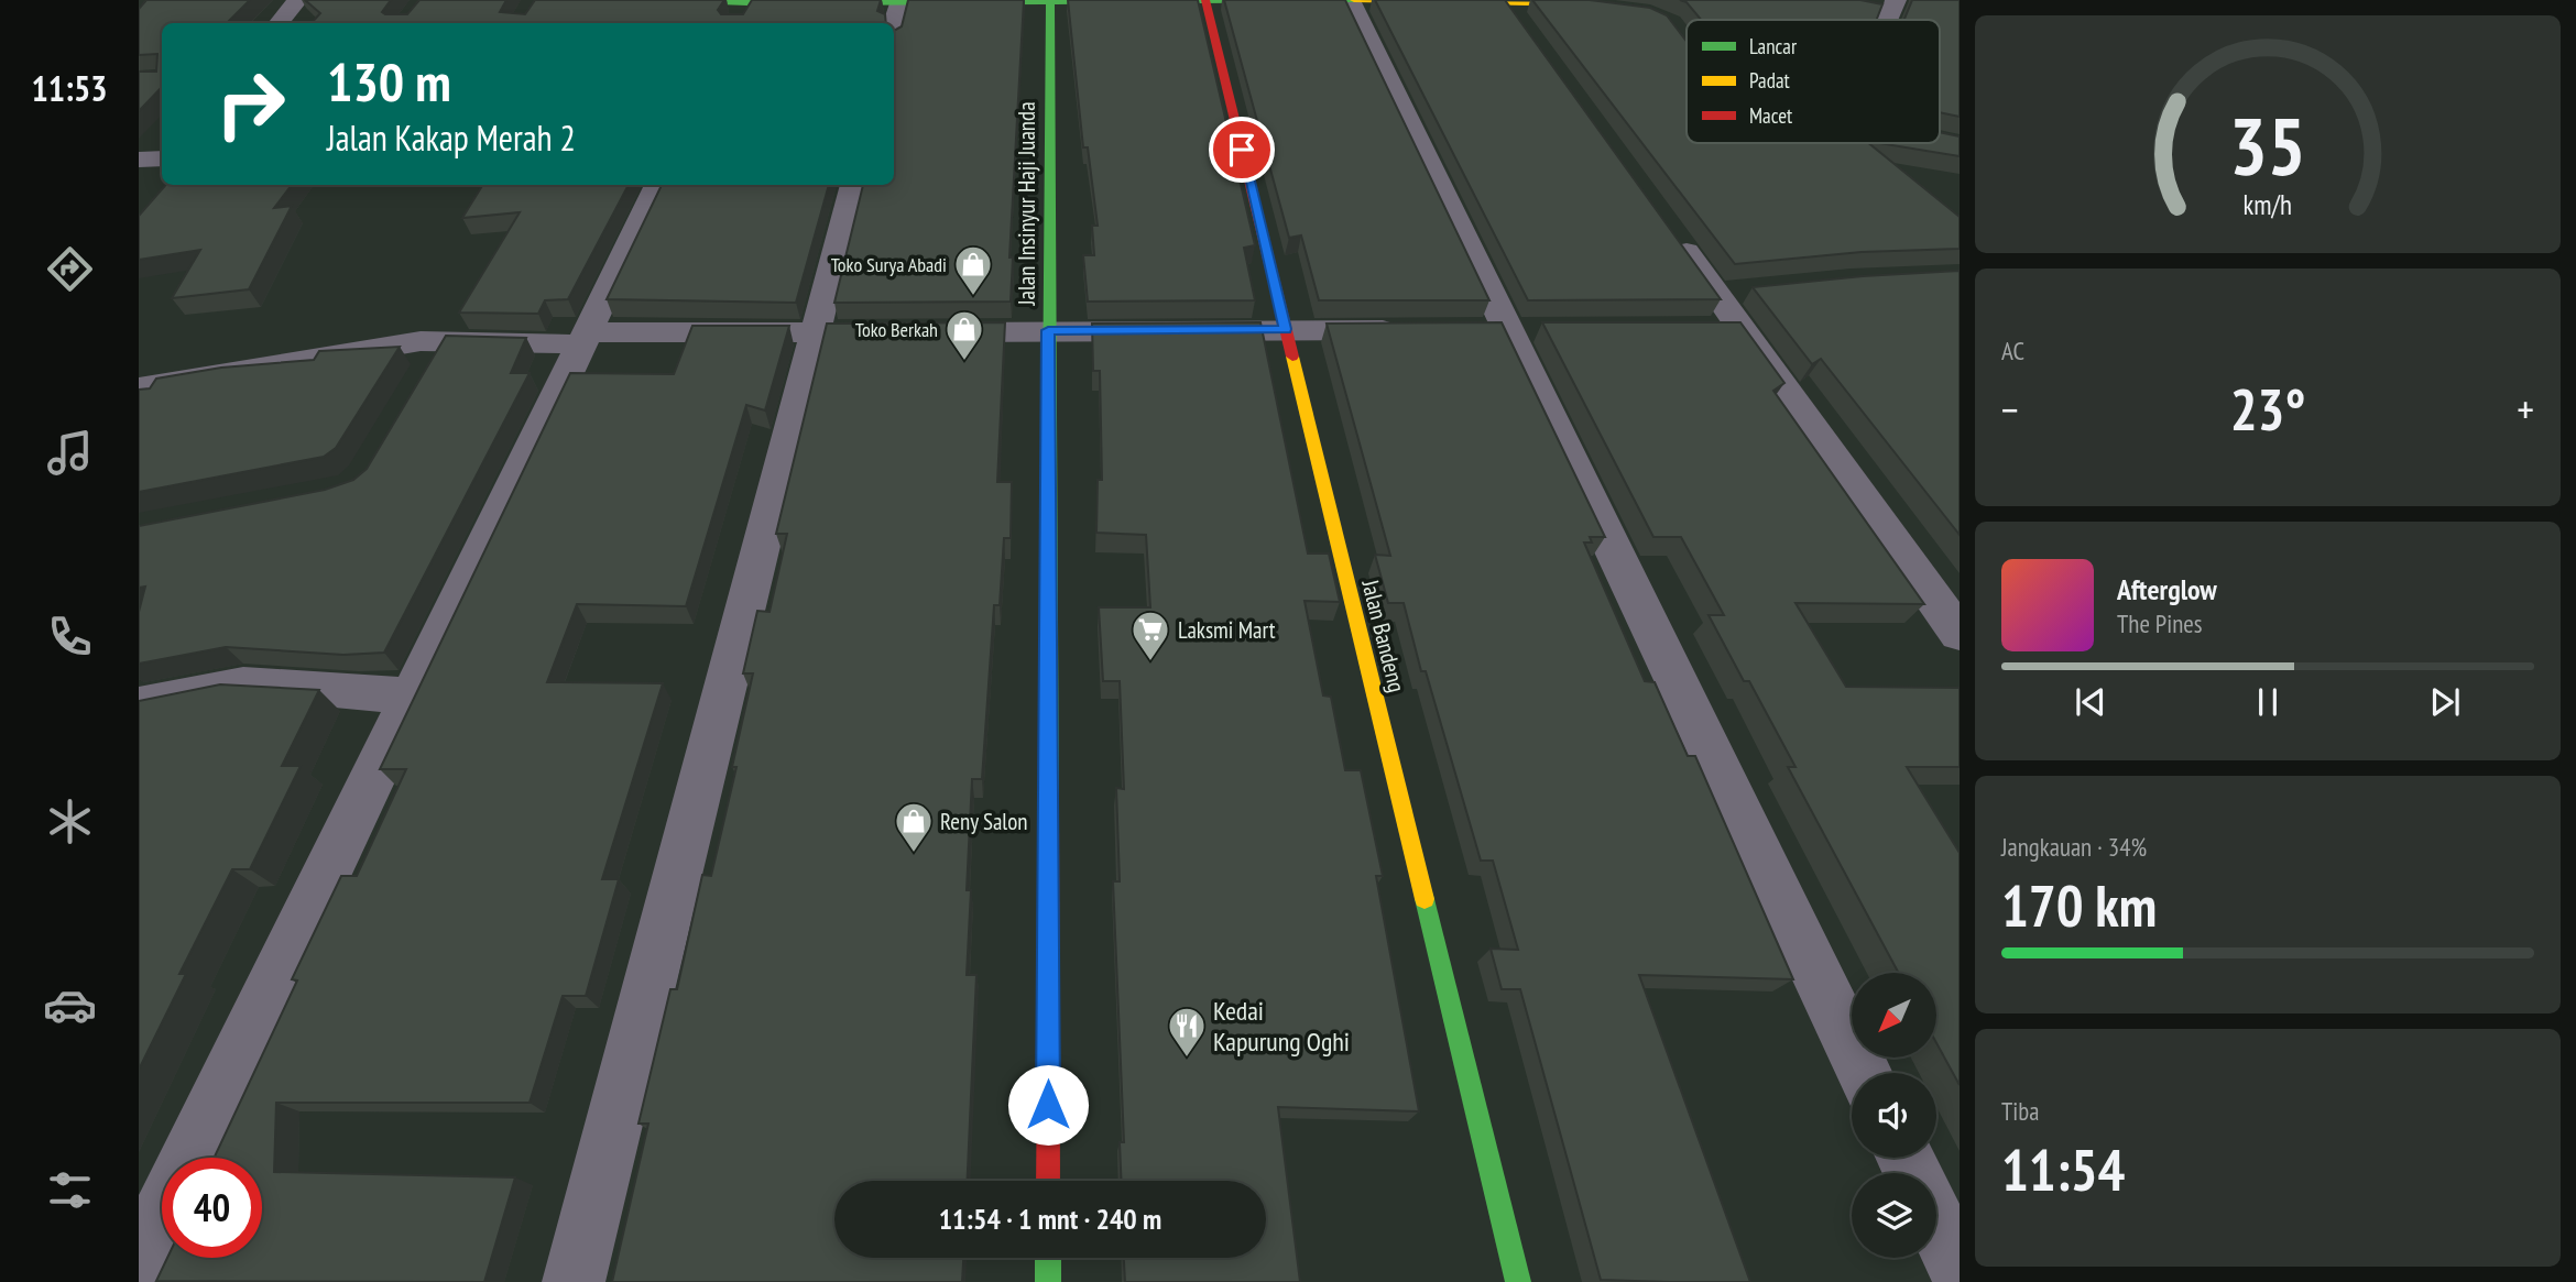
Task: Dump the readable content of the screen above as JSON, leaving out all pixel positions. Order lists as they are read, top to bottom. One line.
{"streets":{"street":["Jalan Insinyur Haji Juanda","Jalan Bandeng"]},"places":{"shop":["Toko Surya Abadi","Toko Berkah","Reny Salon"],"supermarket":["Laksmi Mart"],"restaurant":["Kedai Kapurung Oghi"]},"legend":["Lancar","Padat","Macet"],"north":"bottom left","page":{"tabs":"11:53","turn":["130 m","Jalan Kakap Merah 2"],"tile":["AC",["Jangkauan · 34%","170 km"],["Tiba","11:54"]],"heat":["−","23°","+"],"song":["Afterglow","The Pines"],"limit":"40","trip":"11:54 · 1 mnt · 240 m","gauge":["35","km/h"]}}
